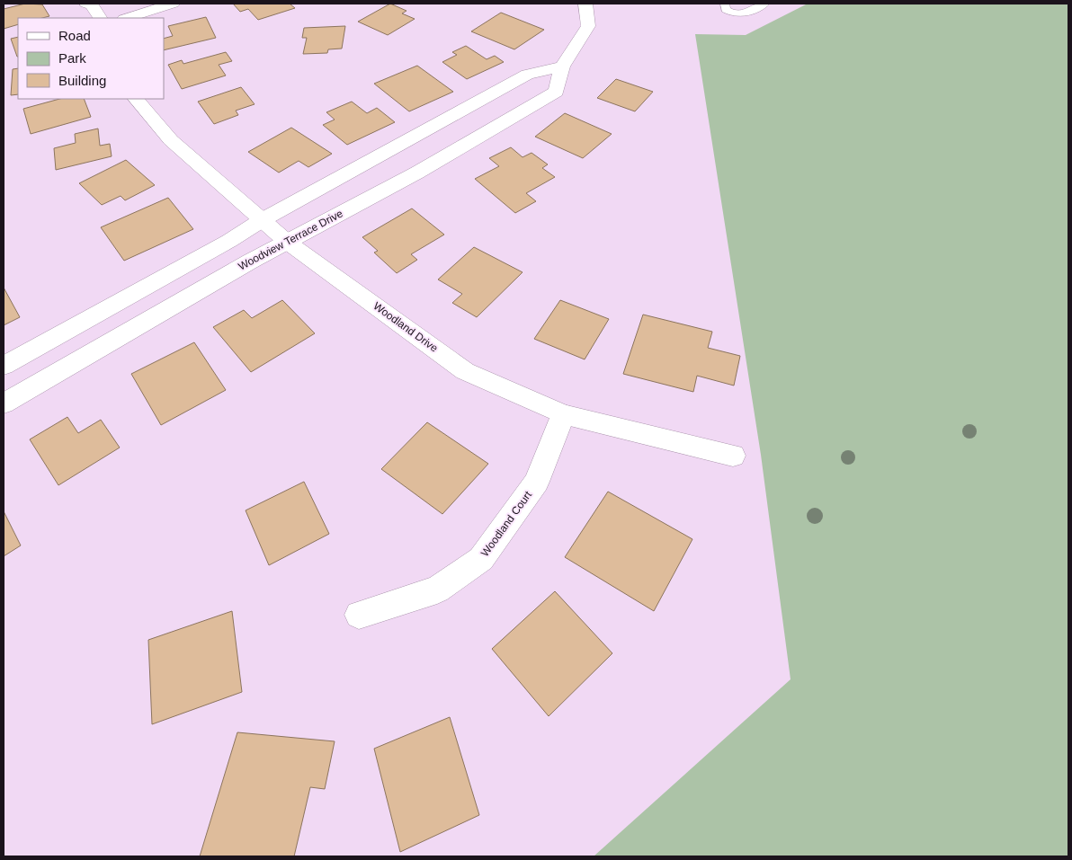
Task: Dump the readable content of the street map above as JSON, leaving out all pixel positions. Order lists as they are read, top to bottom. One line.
{"streets":{"street":["Woodview Terrace Drive","Woodland Drive","Woodland Court"]},"crossings":[["Woodview Terrace Drive","Woodland Drive"],["Woodland Drive","Woodland Court"]],"legend":["Road","Park","Building"]}
